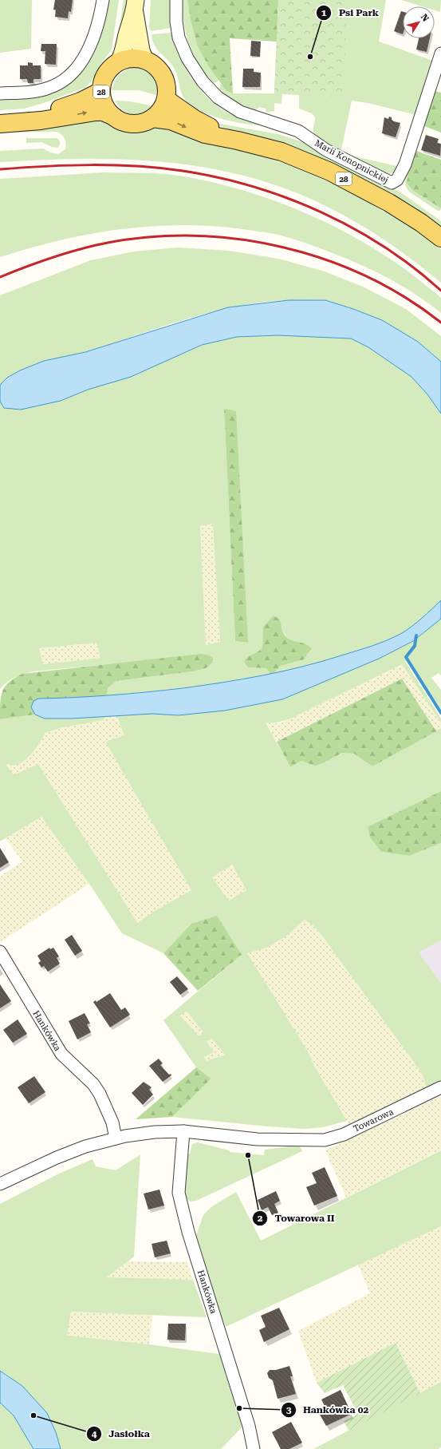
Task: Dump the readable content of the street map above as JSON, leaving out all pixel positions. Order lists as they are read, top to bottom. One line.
{"streets":{"main road":["28"],"street":["Marii Konopnickiej","Hankówka","Towarowa"]},"crossings":[["Hankówka","Towarowa"]],"places":["Psi Park","Towarowa II","Hankówka 02","Jasiołka"],"north":"top right"}
